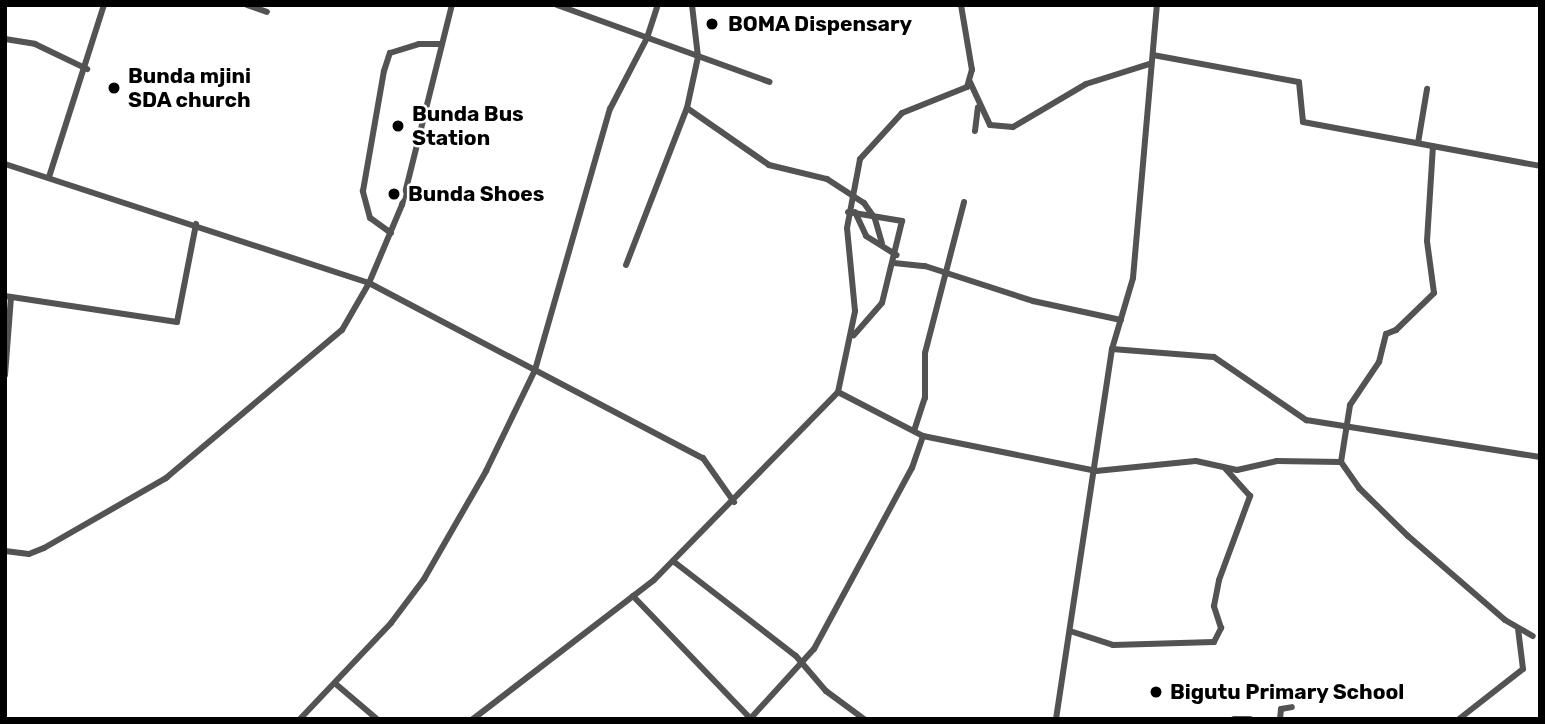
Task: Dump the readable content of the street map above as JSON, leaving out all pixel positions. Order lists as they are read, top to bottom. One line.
{"places":["BOMA Dispensary","Bunda mjini SDA church","Bunda Bus Station","Bunda Shoes","Bigutu Primary School"]}
